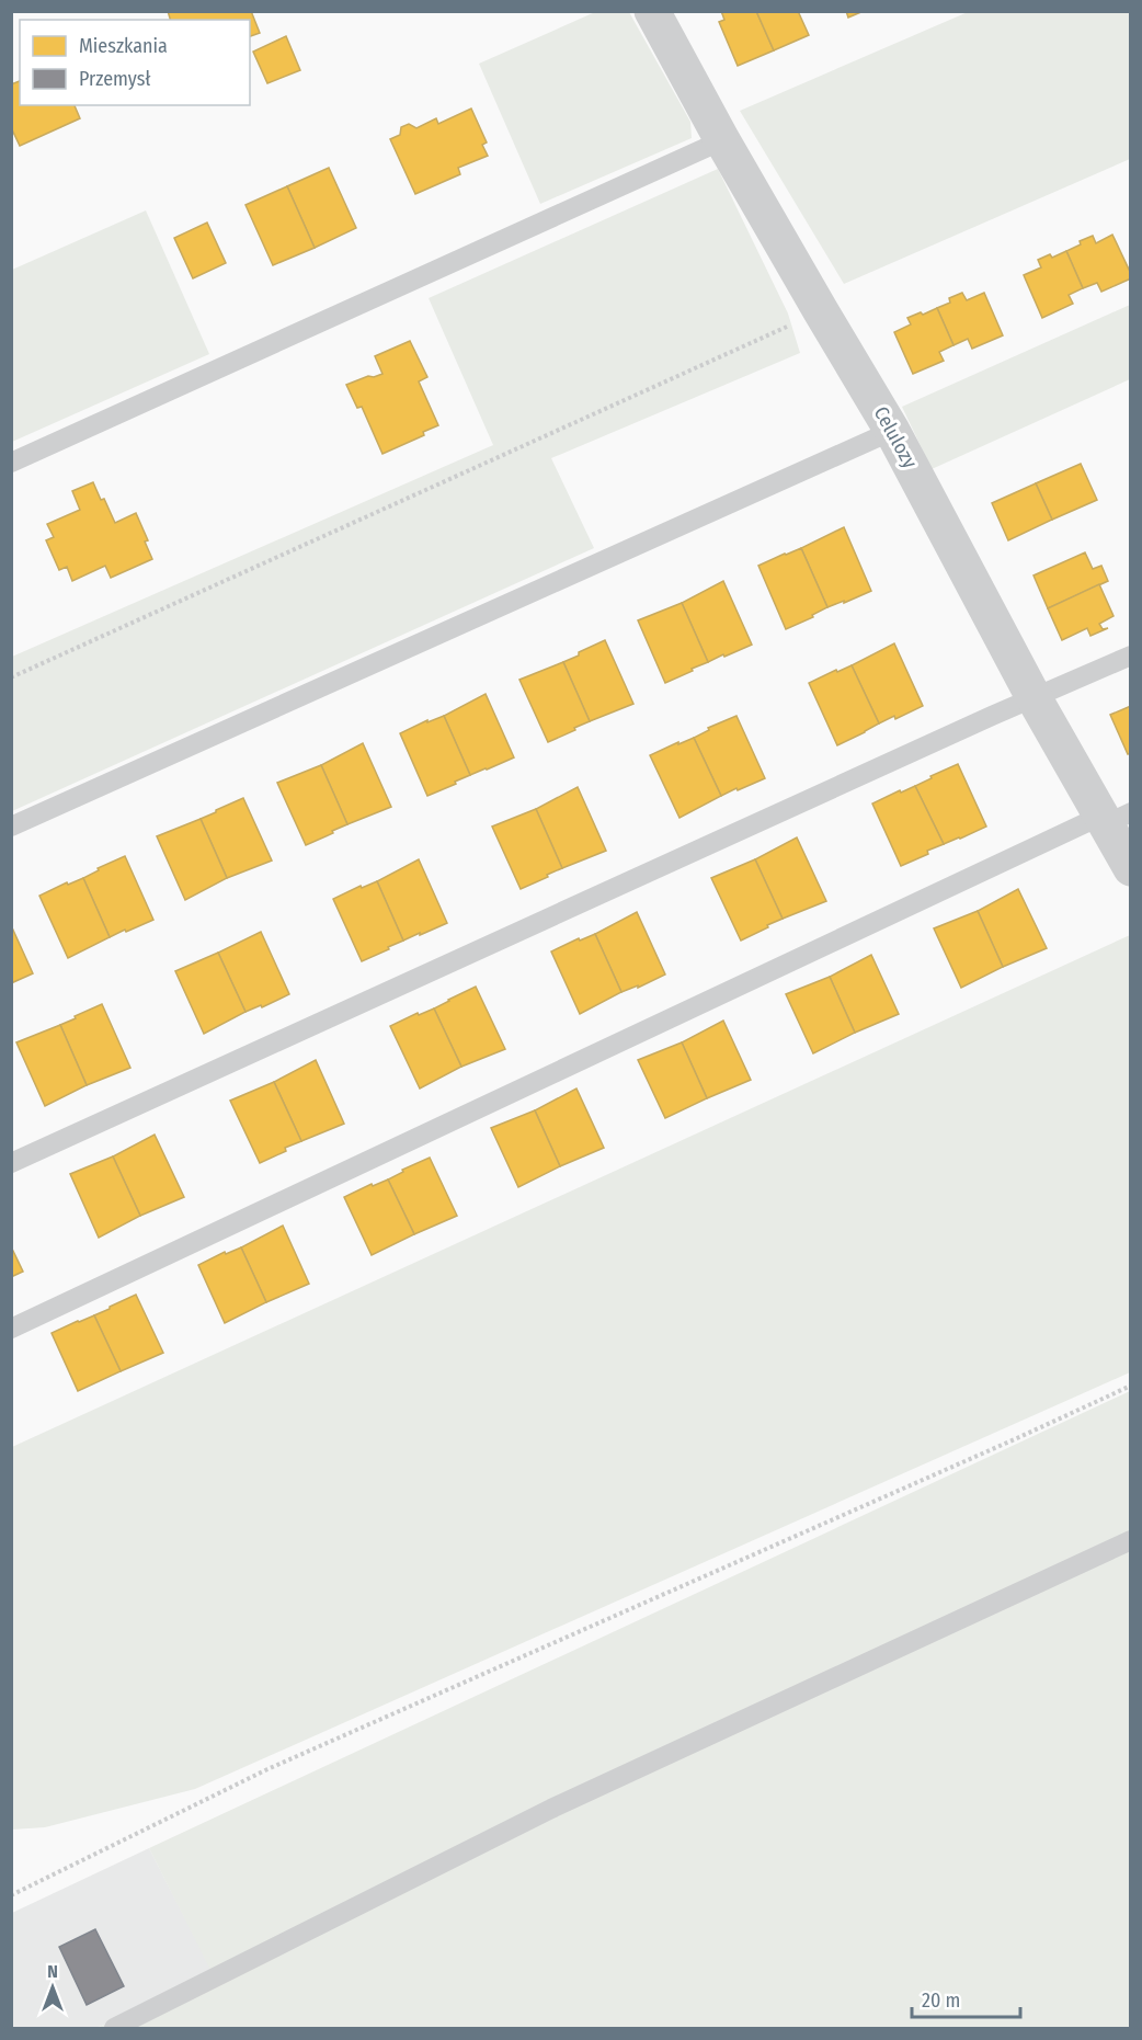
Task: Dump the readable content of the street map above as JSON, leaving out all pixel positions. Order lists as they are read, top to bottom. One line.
{"streets":{"street":["Celulozy"]},"legend":["Mieszkania","Przemysł"],"scale_bar":"20 m","north":"top"}
